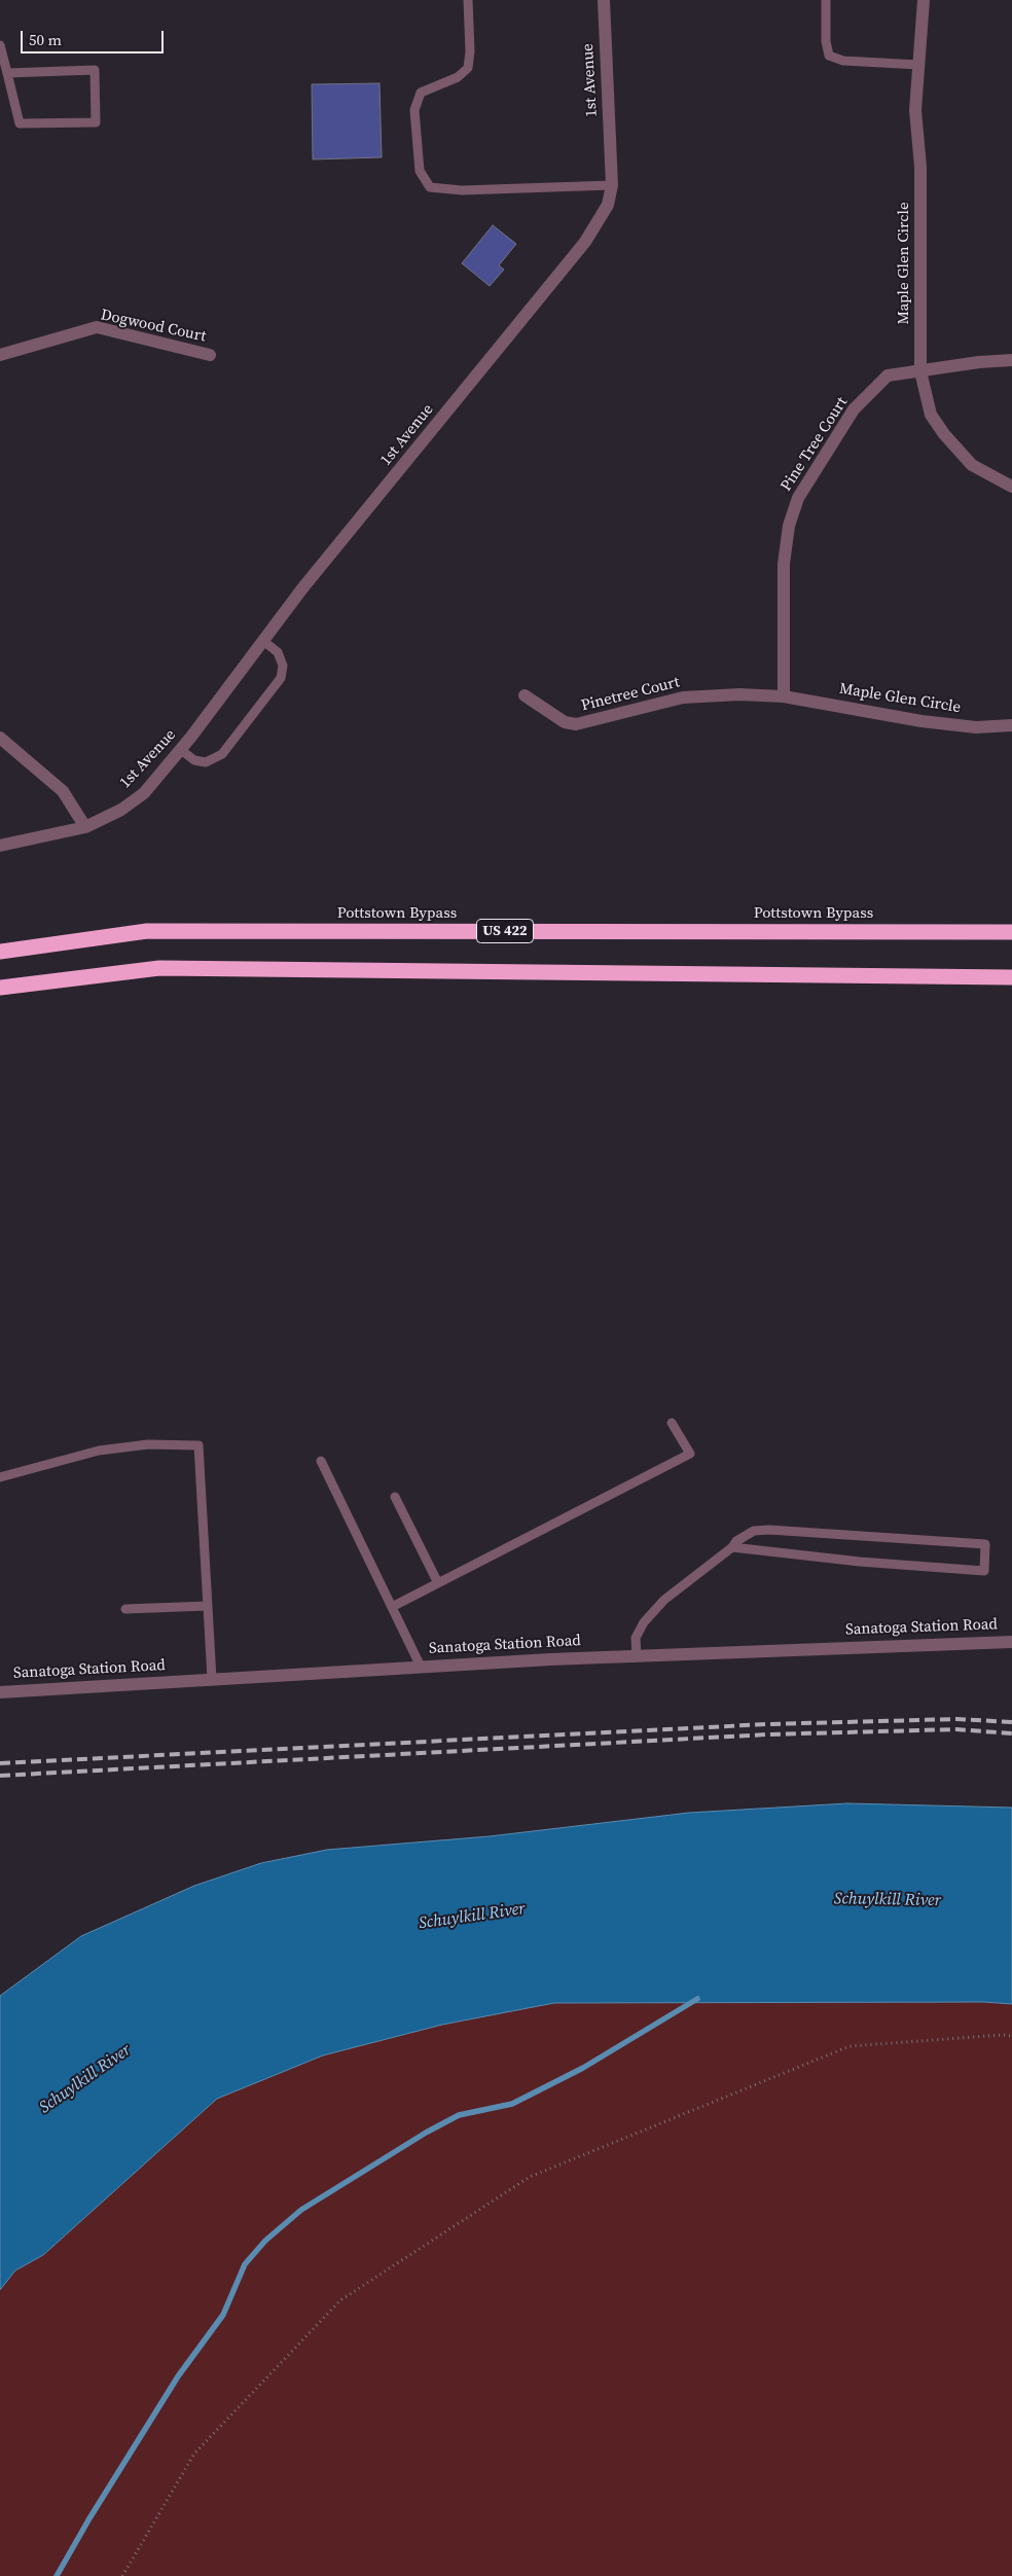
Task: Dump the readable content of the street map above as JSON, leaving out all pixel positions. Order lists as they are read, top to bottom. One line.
{"streets":{"highway":["Pottstown Bypass","US 422"],"street":["1st Avenue","Maple Glen Circle","Dogwood Court","Pine Tree Court","Pinetree Court","Sanatoga Station Road"]},"crossings":[["Maple Glen Circle","Pine Tree Court"],["Maple Glen Circle","Pinetree Court"],["Pine Tree Court","Pinetree Court"]],"water":["Schuylkill River"],"scale_bar":"50 m"}
